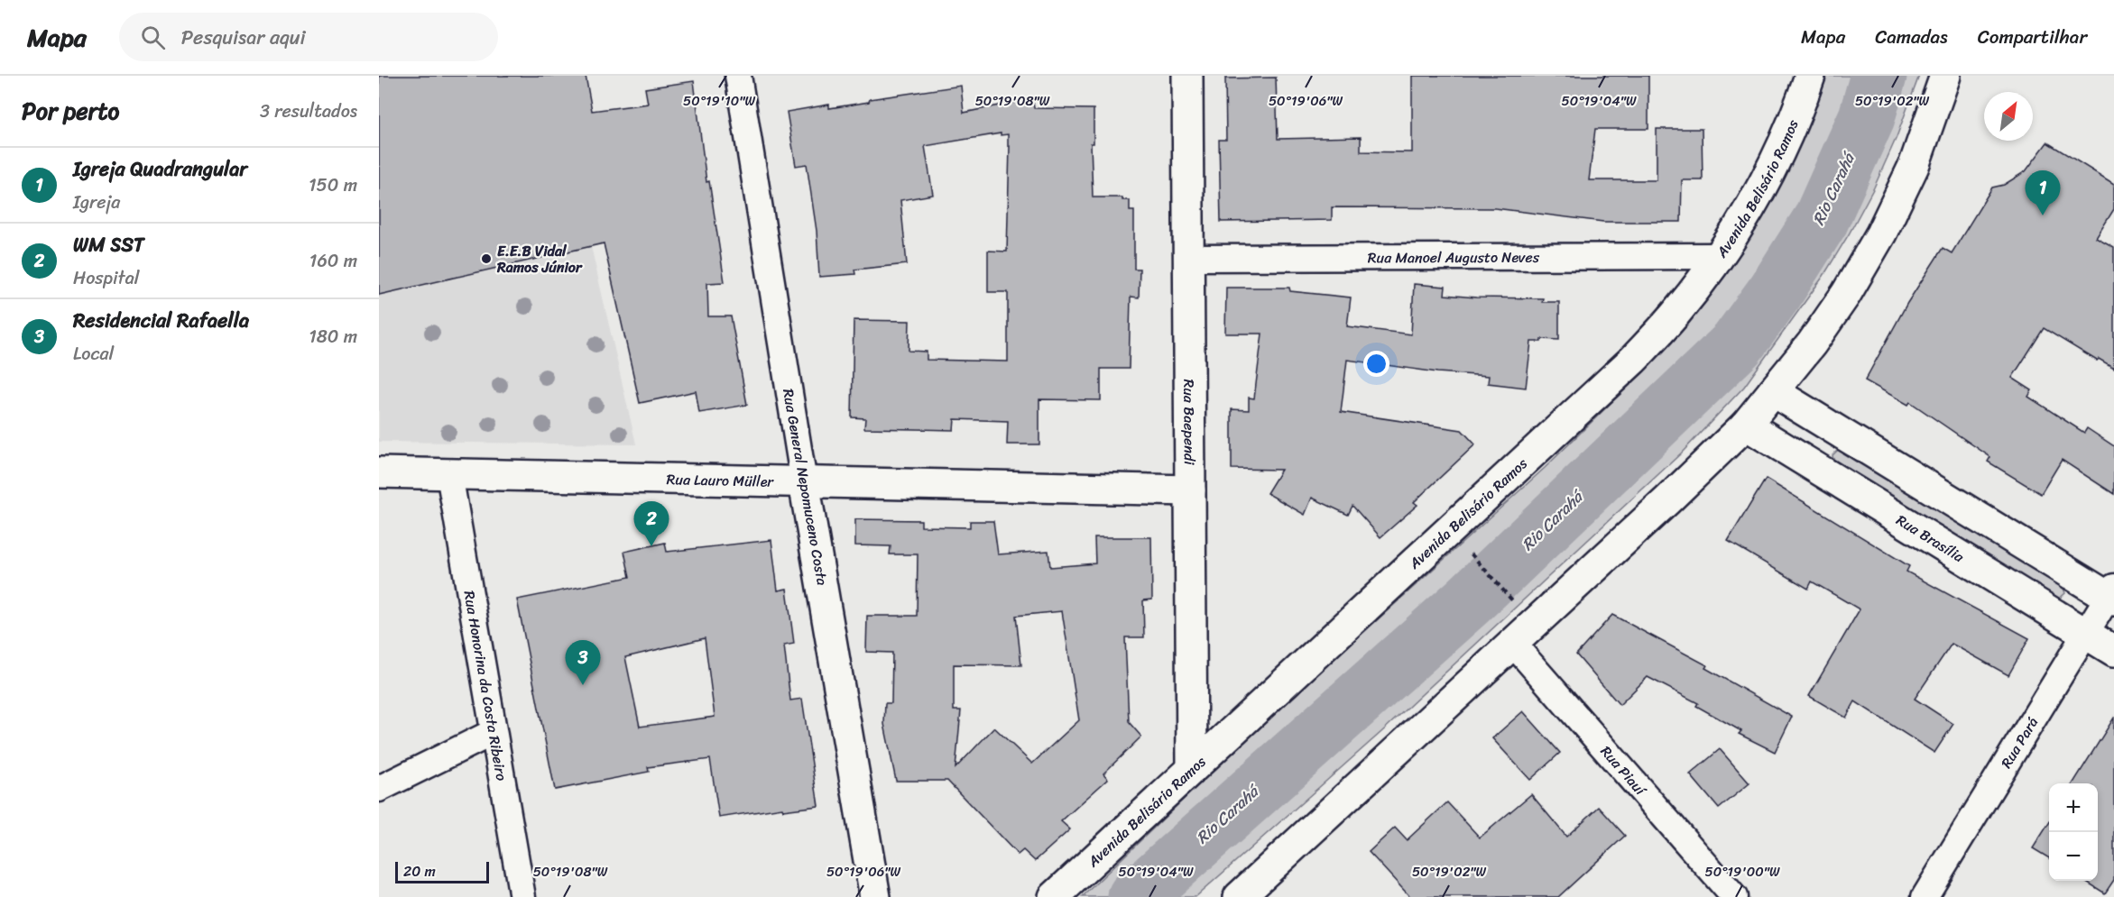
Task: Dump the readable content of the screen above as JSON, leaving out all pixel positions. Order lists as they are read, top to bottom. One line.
{"streets":{"main road":["Avenida Belisário Ramos","Rua Baependi","Rua Lauro Müller","Rua General Nepomuceno Costa","Rua Brasília"],"street":["Rua Manoel Augusto Neves","Rua Honorina da Costa Ribeiro","Rua Pará","Rua Piauí"]},"crossings":[["Avenida Belisário Ramos","Rua Manoel Augusto Neves"],["Avenida Belisário Ramos","Rua Baependi"],["Rua Manoel Augusto Neves","Rua Baependi"],["Rua Baependi","Rua Lauro Müller"],["Rua Lauro Müller","Rua General Nepomuceno Costa"],["Rua Lauro Müller","Rua Honorina da Costa Ribeiro"],["Rua Brasília","Rua Pará"]],"water":["Rio Carahá"],"places":["E.E.B Vidal Ramos Júnior"],"scale_bar":"20 m","north":"top right","page":{"header":"Mapa","search":"Pesquisar aqui","nav":["Mapa","Camadas","Compartilhar"],"heading":["Por perto","3 resultados"],"list":[{"mark":"1","name":"Igreja Quadrangular","note":"Igreja","value":"150 m"},{"mark":"2","name":"WM SST","note":"Hospital","value":"160 m"},{"mark":"3","name":"Residencial Rafaella","note":"Local","value":"180 m"}],"pins":["1","2","3"],"map_buttons":["+","−"],"scale":"20 m"},"coordinates":["50°19'10\"W","50°19'08\"W","50°19'06\"W","50°19'04\"W","50°19'02\"W","50°19'00\"W"]}
